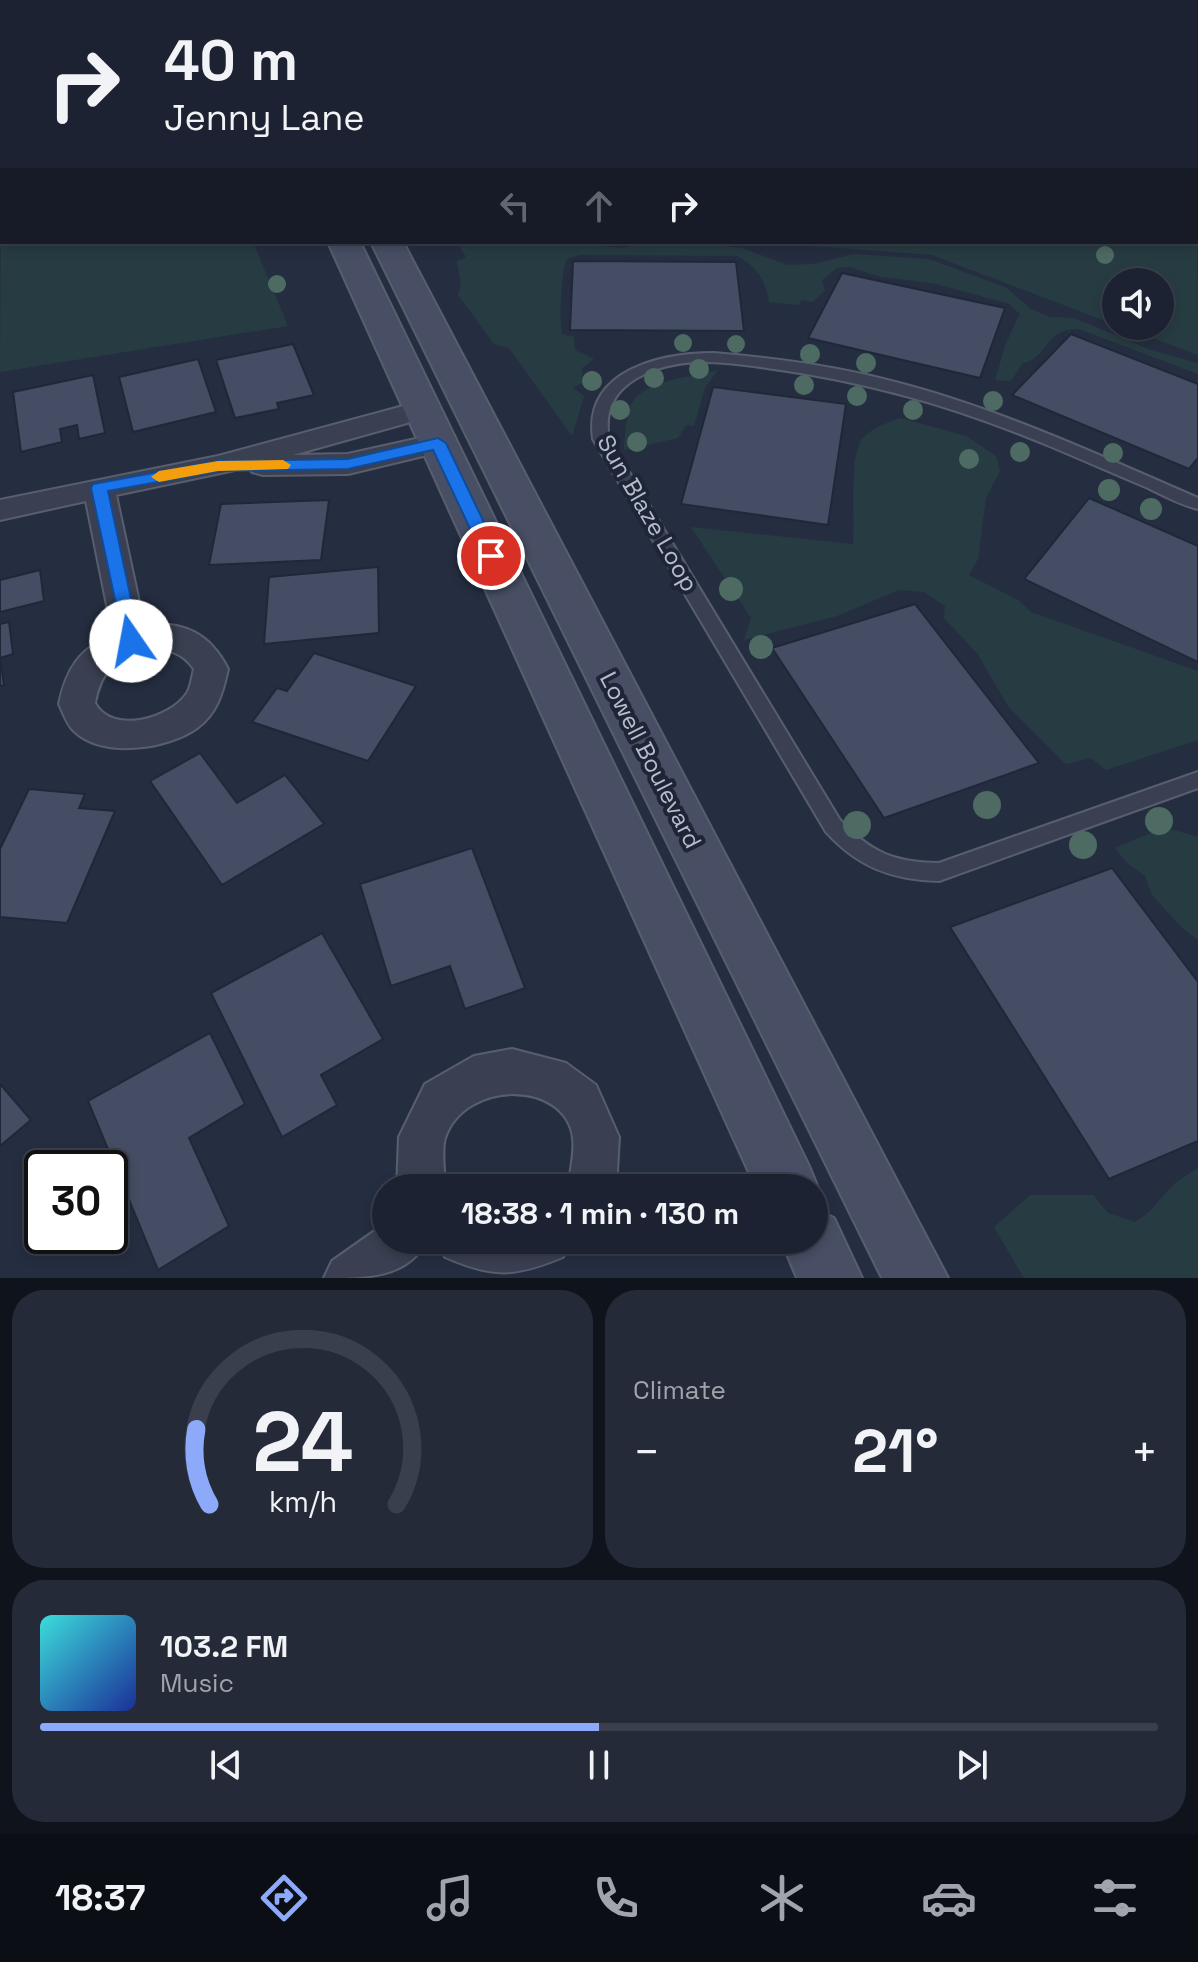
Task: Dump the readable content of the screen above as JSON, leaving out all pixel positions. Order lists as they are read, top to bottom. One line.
{"streets":{"main road":["Lowell Boulevard"],"lane":["Sun Blaze Loop"]},"page":{"turn":["40 m","Jenny Lane"],"limit":"30","trip":"18:38 · 1 min · 130 m","tile":"Climate","heat":["−","21°","+"],"song":["103.2 FM","Music"],"tabs":"18:37","gauge":["24","km/h"]}}
